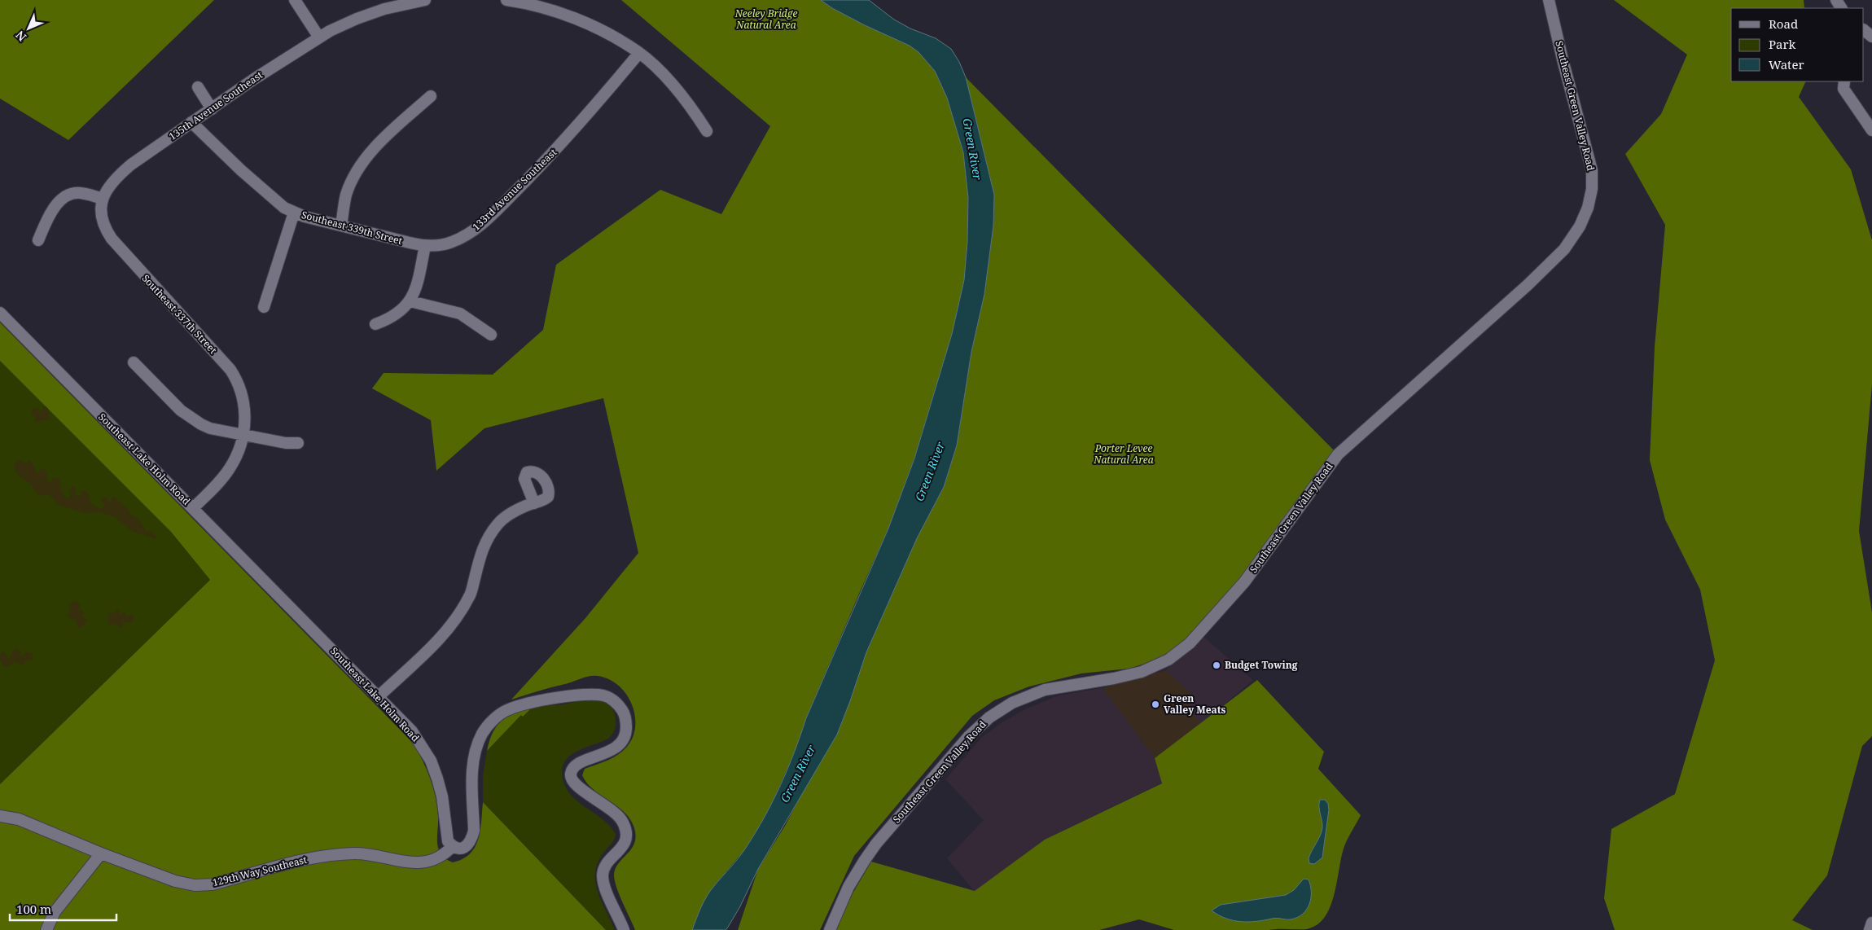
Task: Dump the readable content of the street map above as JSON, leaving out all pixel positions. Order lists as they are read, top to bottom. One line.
{"streets":{"street":["135th Avenue Southeast","Southeast Green Valley Road","133rd Avenue Southeast","Southeast 339th Street","Southeast 337th Street","Southeast Lake Holm Road","129th Way Southeast"]},"crossings":[["135th Avenue Southeast","Southeast 339th Street"],["135th Avenue Southeast","Southeast 337th Street"],["133rd Avenue Southeast","Southeast 339th Street"],["Southeast 337th Street","Southeast Lake Holm Road"],["Southeast Lake Holm Road","129th Way Southeast"]],"water":["Green River"],"parks":["Neeley Bridge Natural Area","Porter Levee Natural Area"],"places":["Budget Towing","Green Valley Meats"],"legend":["Road","Park","Water"],"scale_bar":"100 m","north":"bottom left"}
